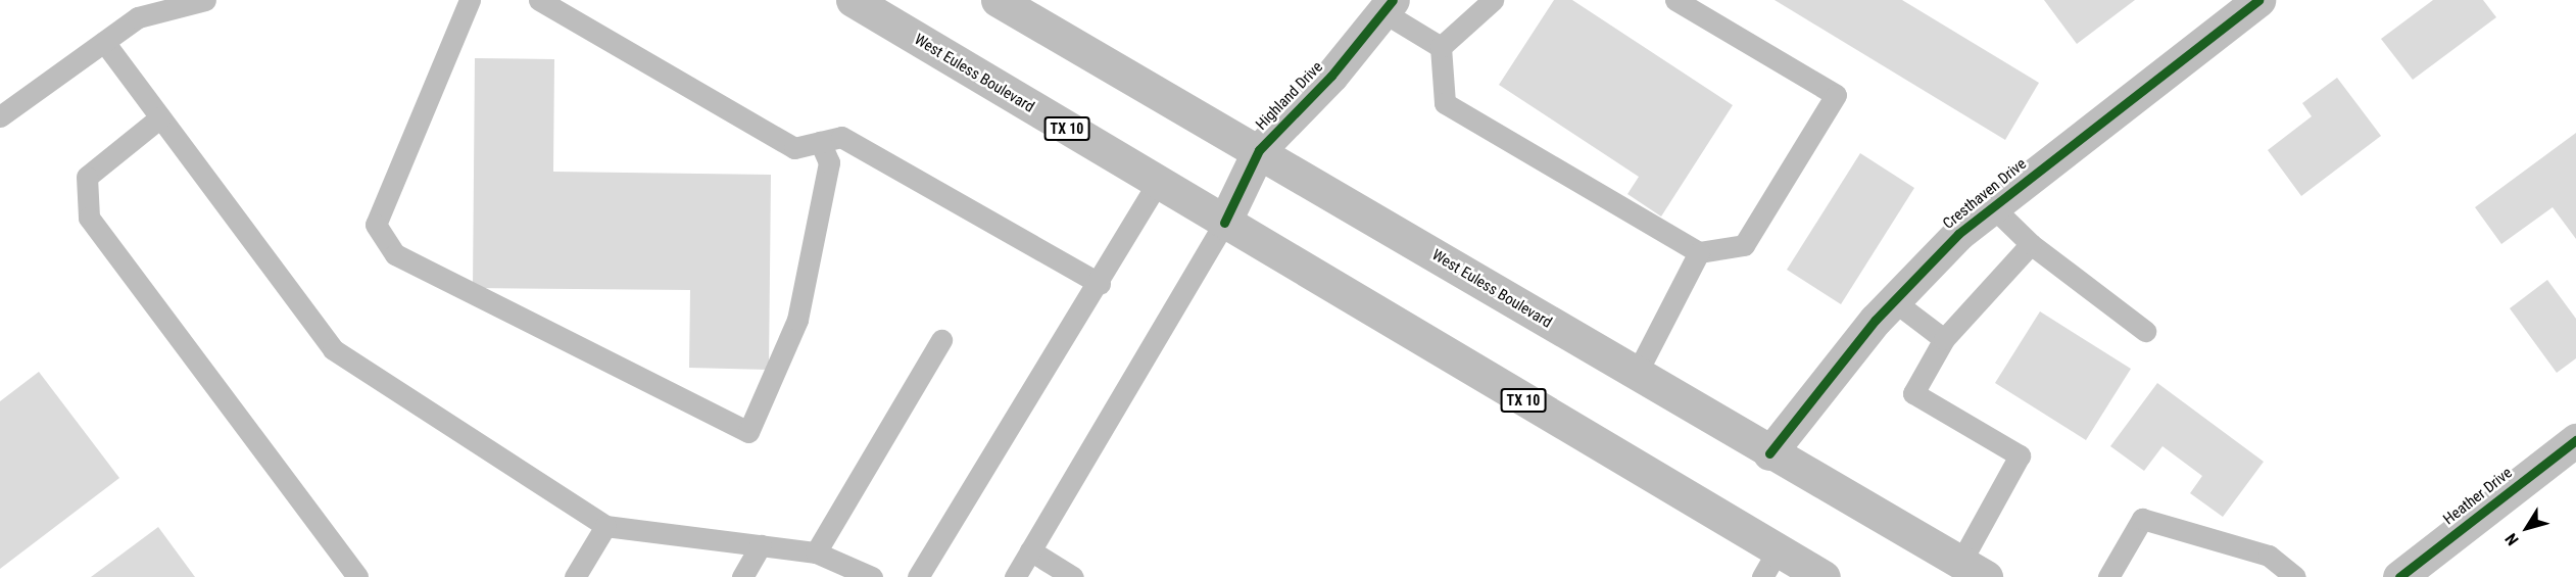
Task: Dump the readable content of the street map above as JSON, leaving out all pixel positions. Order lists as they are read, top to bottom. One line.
{"streets":{"main road":["West Euless Boulevard","Highland Drive","TX 10","Cresthaven Drive"],"street":["Heather Drive"]},"crossings":[["West Euless Boulevard","Highland Drive"],["West Euless Boulevard","Cresthaven Drive"]],"north":"bottom left"}
